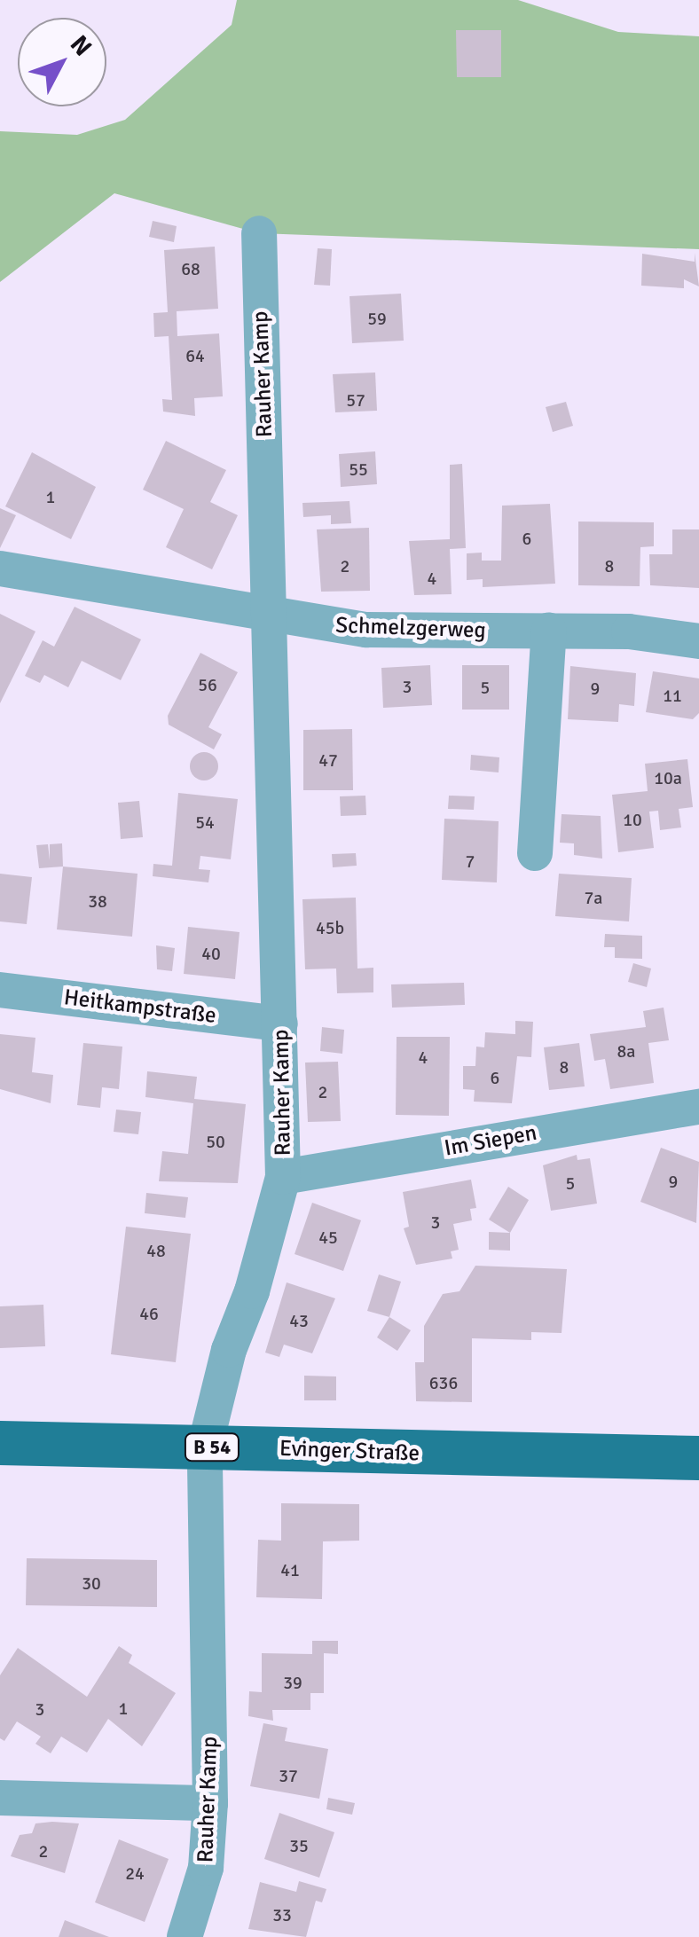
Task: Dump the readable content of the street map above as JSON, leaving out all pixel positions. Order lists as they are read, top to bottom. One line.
{"streets":{"main road":["B 54","Evinger Straße"],"street":["Rauher Kamp","Schmelzgerweg","Heitkampstraße","Im Siepen"]},"crossings":[["Rauher Kamp","Schmelzgerweg"],["Rauher Kamp","Heitkampstraße"],["Rauher Kamp","Im Siepen"],["Rauher Kamp","Evinger Straße"]],"house_numbers":["68","59","64","57","55","1","6","2","8","4","56","3","5","9","11","47","10a","10","54","7","7a","38","45b","40","8a","4","8","6","2","50","9","5","3","45","48","46","43","636","41","30","39","1","3","37","35","2","24","33"],"north":"top right"}
